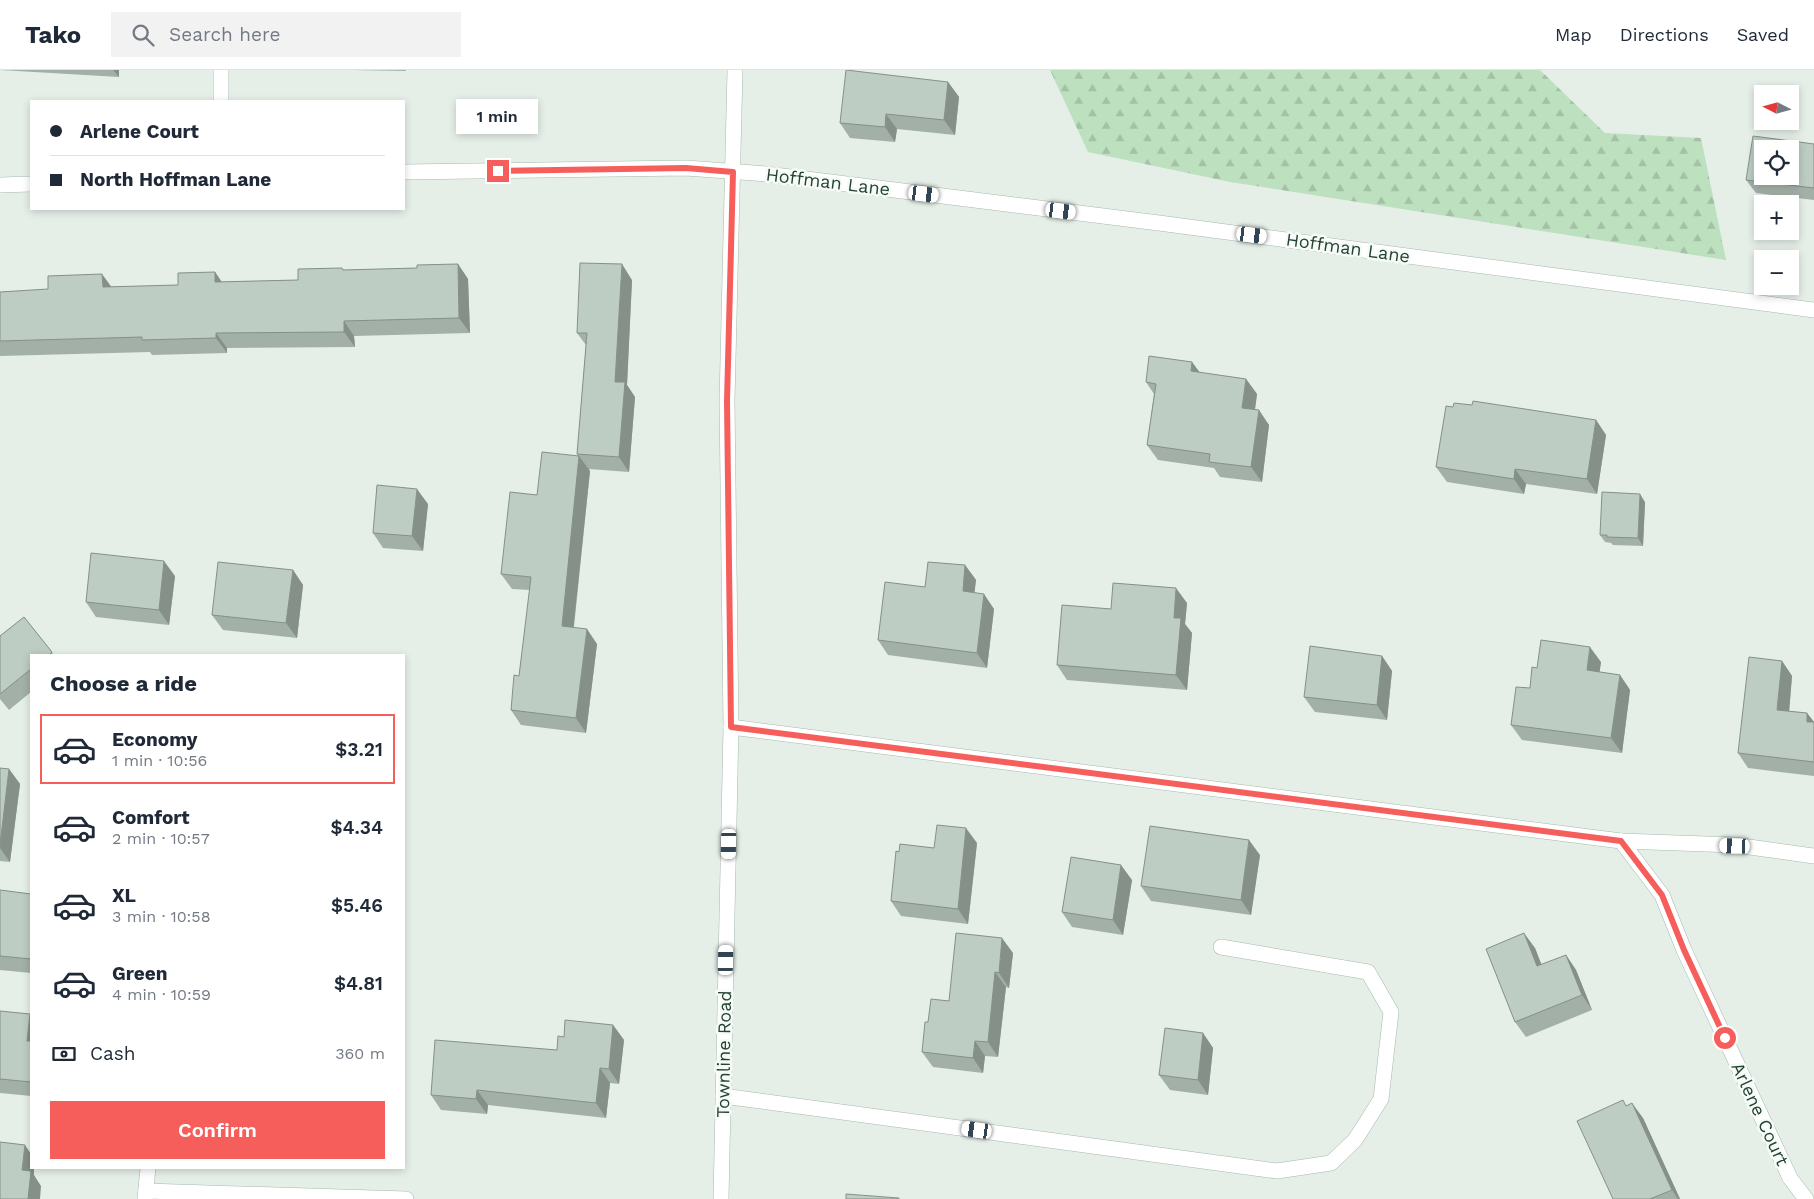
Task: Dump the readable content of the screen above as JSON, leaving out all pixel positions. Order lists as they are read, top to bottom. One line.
{"streets":{"street":["Hoffman Lane","Townline Road","Arlene Court"]},"crossings":[["Hoffman Lane","Townline Road"]],"north":"left","page":{"header":"Tako","search":"Search here","nav":["Map","Directions","Saved"],"map_buttons":["+","−"],"bubble":"1 min","banner":["Arlene Court","North Hoffman Lane"],"heading":"Choose a ride","list":[{"name":"Economy","note":"1 min · 10:56","value":"$3.21"},{"name":"Comfort","note":"2 min · 10:57","value":"$4.34"},{"name":"XL","note":"3 min · 10:58","value":"$5.46"},{"name":"Green","note":"4 min · 10:59","value":"$4.81"}],"pay":["Cash","360 m"],"buttons":"Confirm"}}
